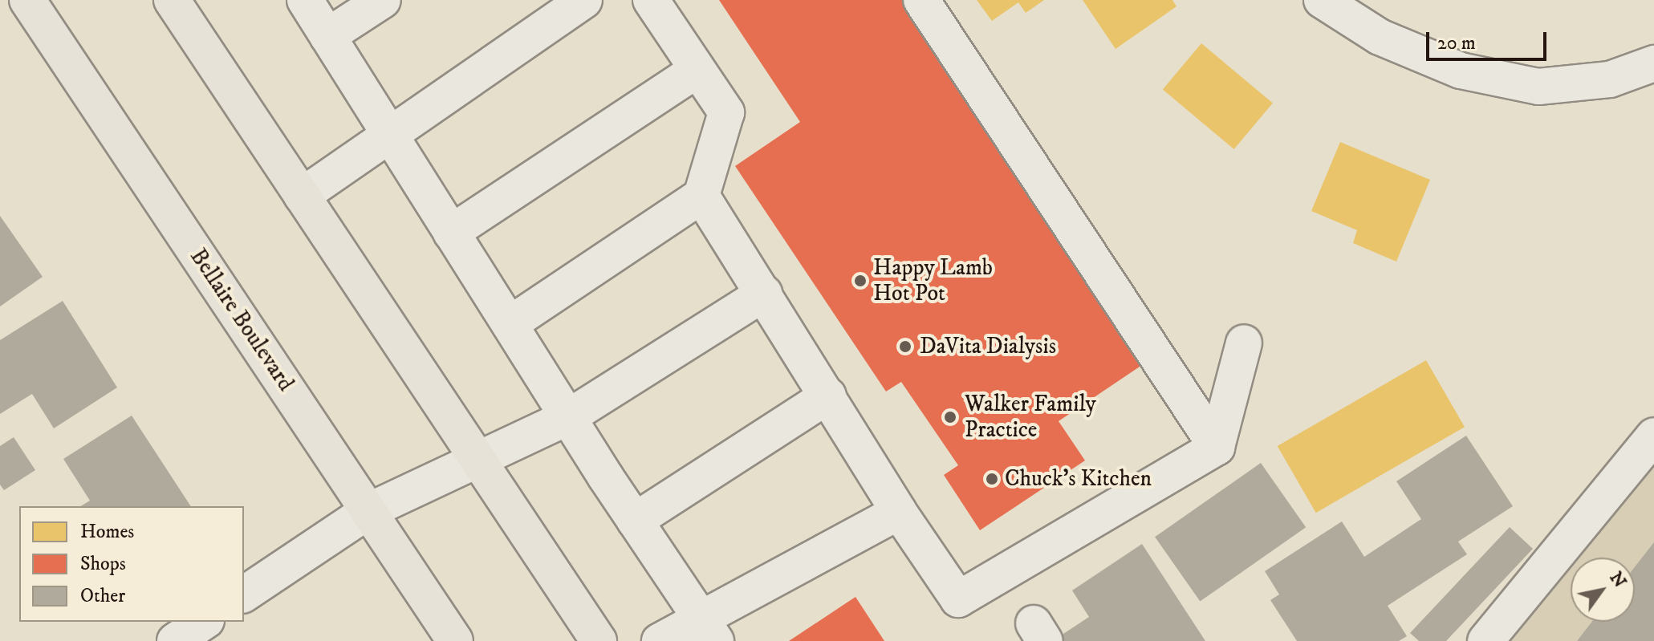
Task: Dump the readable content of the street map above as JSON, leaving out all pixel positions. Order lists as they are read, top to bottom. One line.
{"streets":{"main road":["Bellaire Boulevard"]},"places":["Happy Lamb Hot Pot","DaVita Dialysis","Walker Family Practice","Chuck’s Kitchen"],"legend":["Homes","Shops","Other"],"scale_bar":"20 m","north":"top right"}
